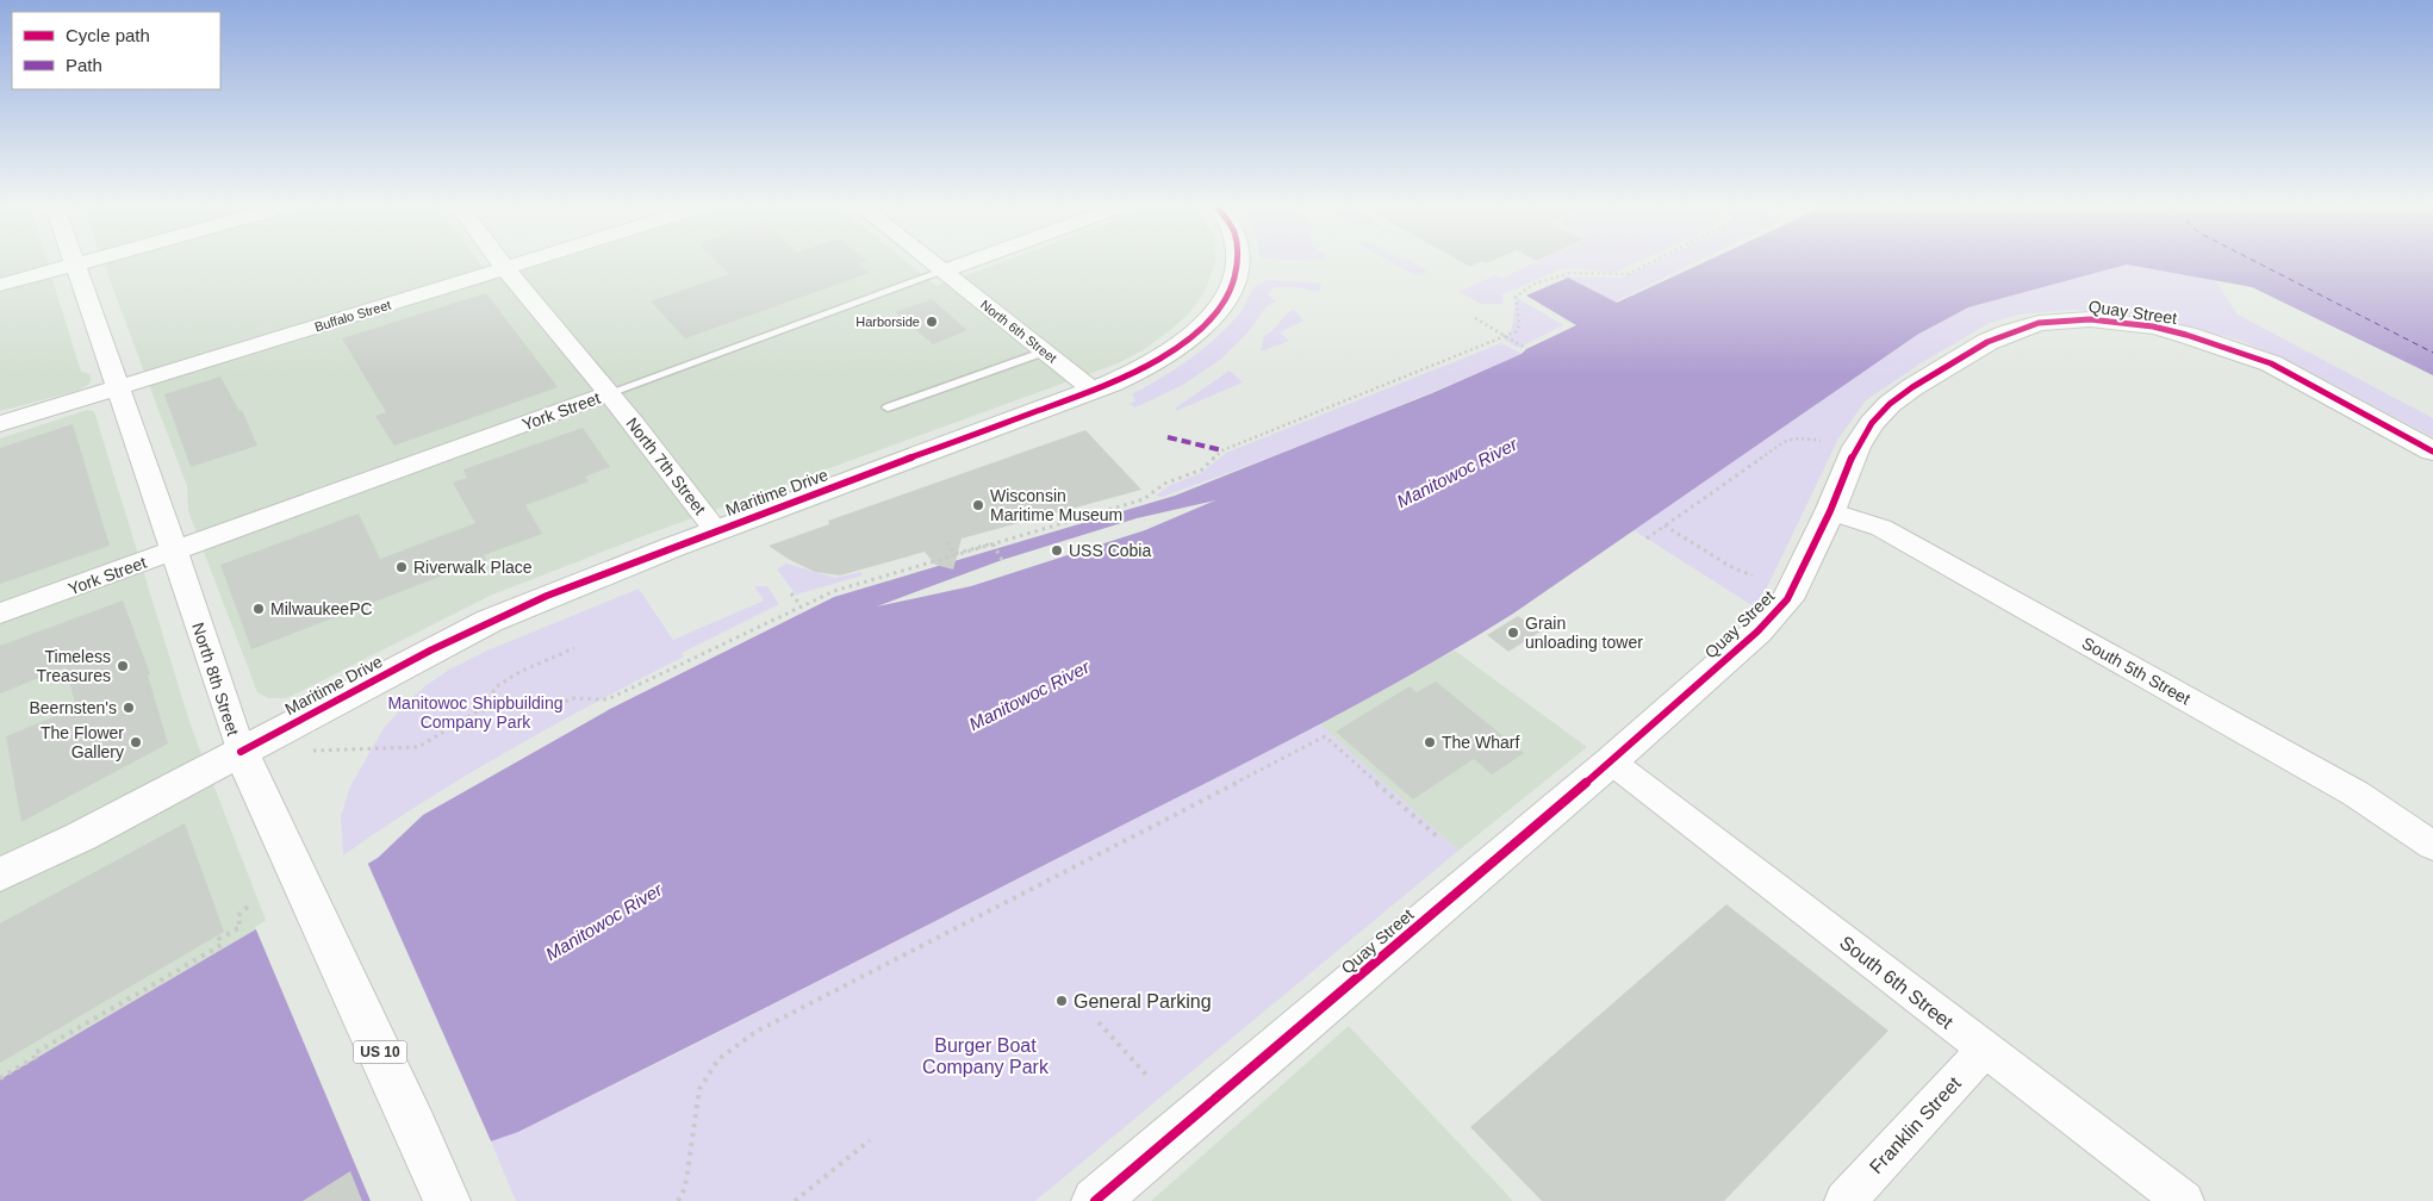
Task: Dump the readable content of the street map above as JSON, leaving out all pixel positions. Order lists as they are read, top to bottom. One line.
{"streets":{"main road":["Quay Street","Maritime Drive","North 8th Street","US 10"],"street":["Buffalo Street","North 6th Street","York Street","North 7th Street","South 5th Street","South 6th Street","Franklin Street"]},"crossings":[["Quay Street","South 5th Street"],["Quay Street","South 6th Street"],["Buffalo Street","North 7th Street"],["Buffalo Street","North 8th Street"],["North 6th Street","York Street"],["North 6th Street","Maritime Drive"],["York Street","North 7th Street"],["York Street","North 8th Street"],["North 7th Street","Maritime Drive"],["Maritime Drive","North 8th Street"],["South 6th Street","Franklin Street"]],"water":["Manitowoc River"],"parks":["Manitowoc Shipbuilding Company Park","Burger Boat Company Park"],"places":["Harborside","Wisconsin Maritime Museum","USS Cobia","Riverwalk Place","MilwaukeePC","Grain unloading tower","Timeless Treasures","Beernsten's","The Flower Gallery","The Wharf","General Parking"],"legend":["Cycle path","Path"]}
